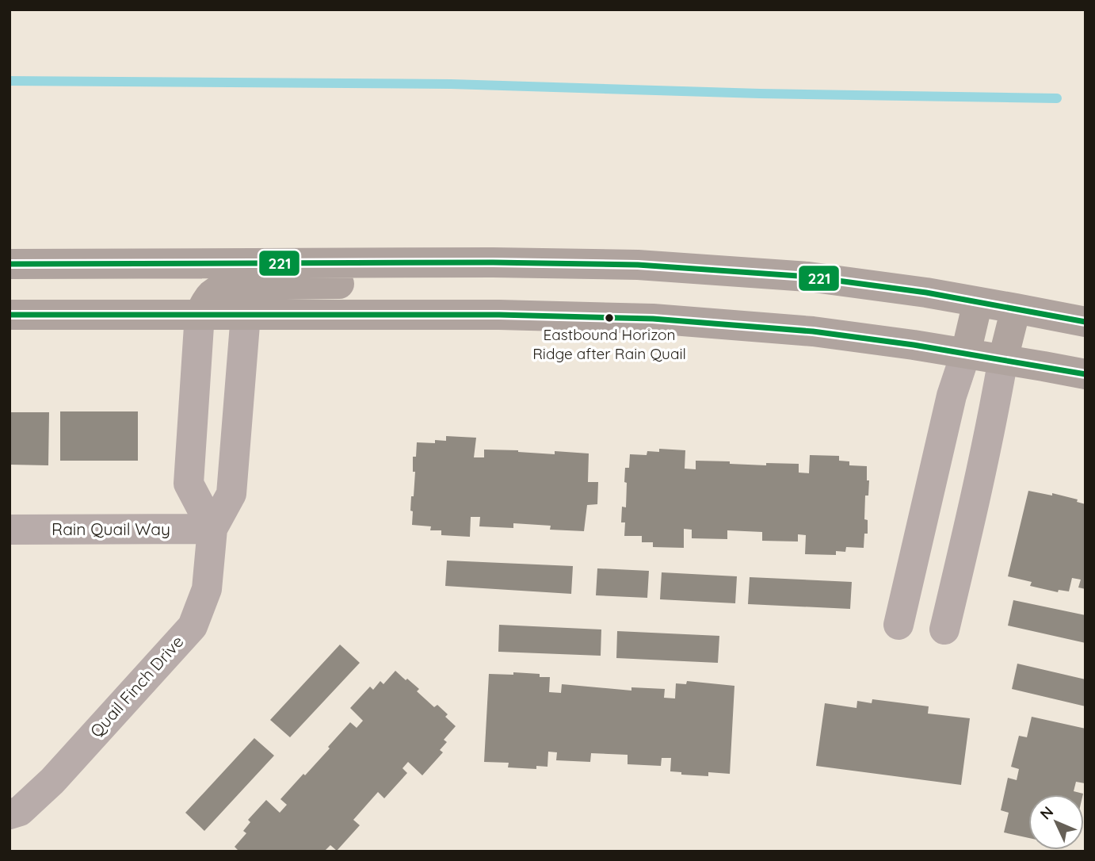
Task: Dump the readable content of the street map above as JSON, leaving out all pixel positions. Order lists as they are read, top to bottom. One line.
{"streets":{"street":["Rain Quail Way","Quail Finch Drive"]},"crossings":[["Rain Quail Way","Quail Finch Drive"]],"places":["Eastbound Horizon Ridge after Rain Quail"],"lines":["transit line 221"],"north":"top left"}
